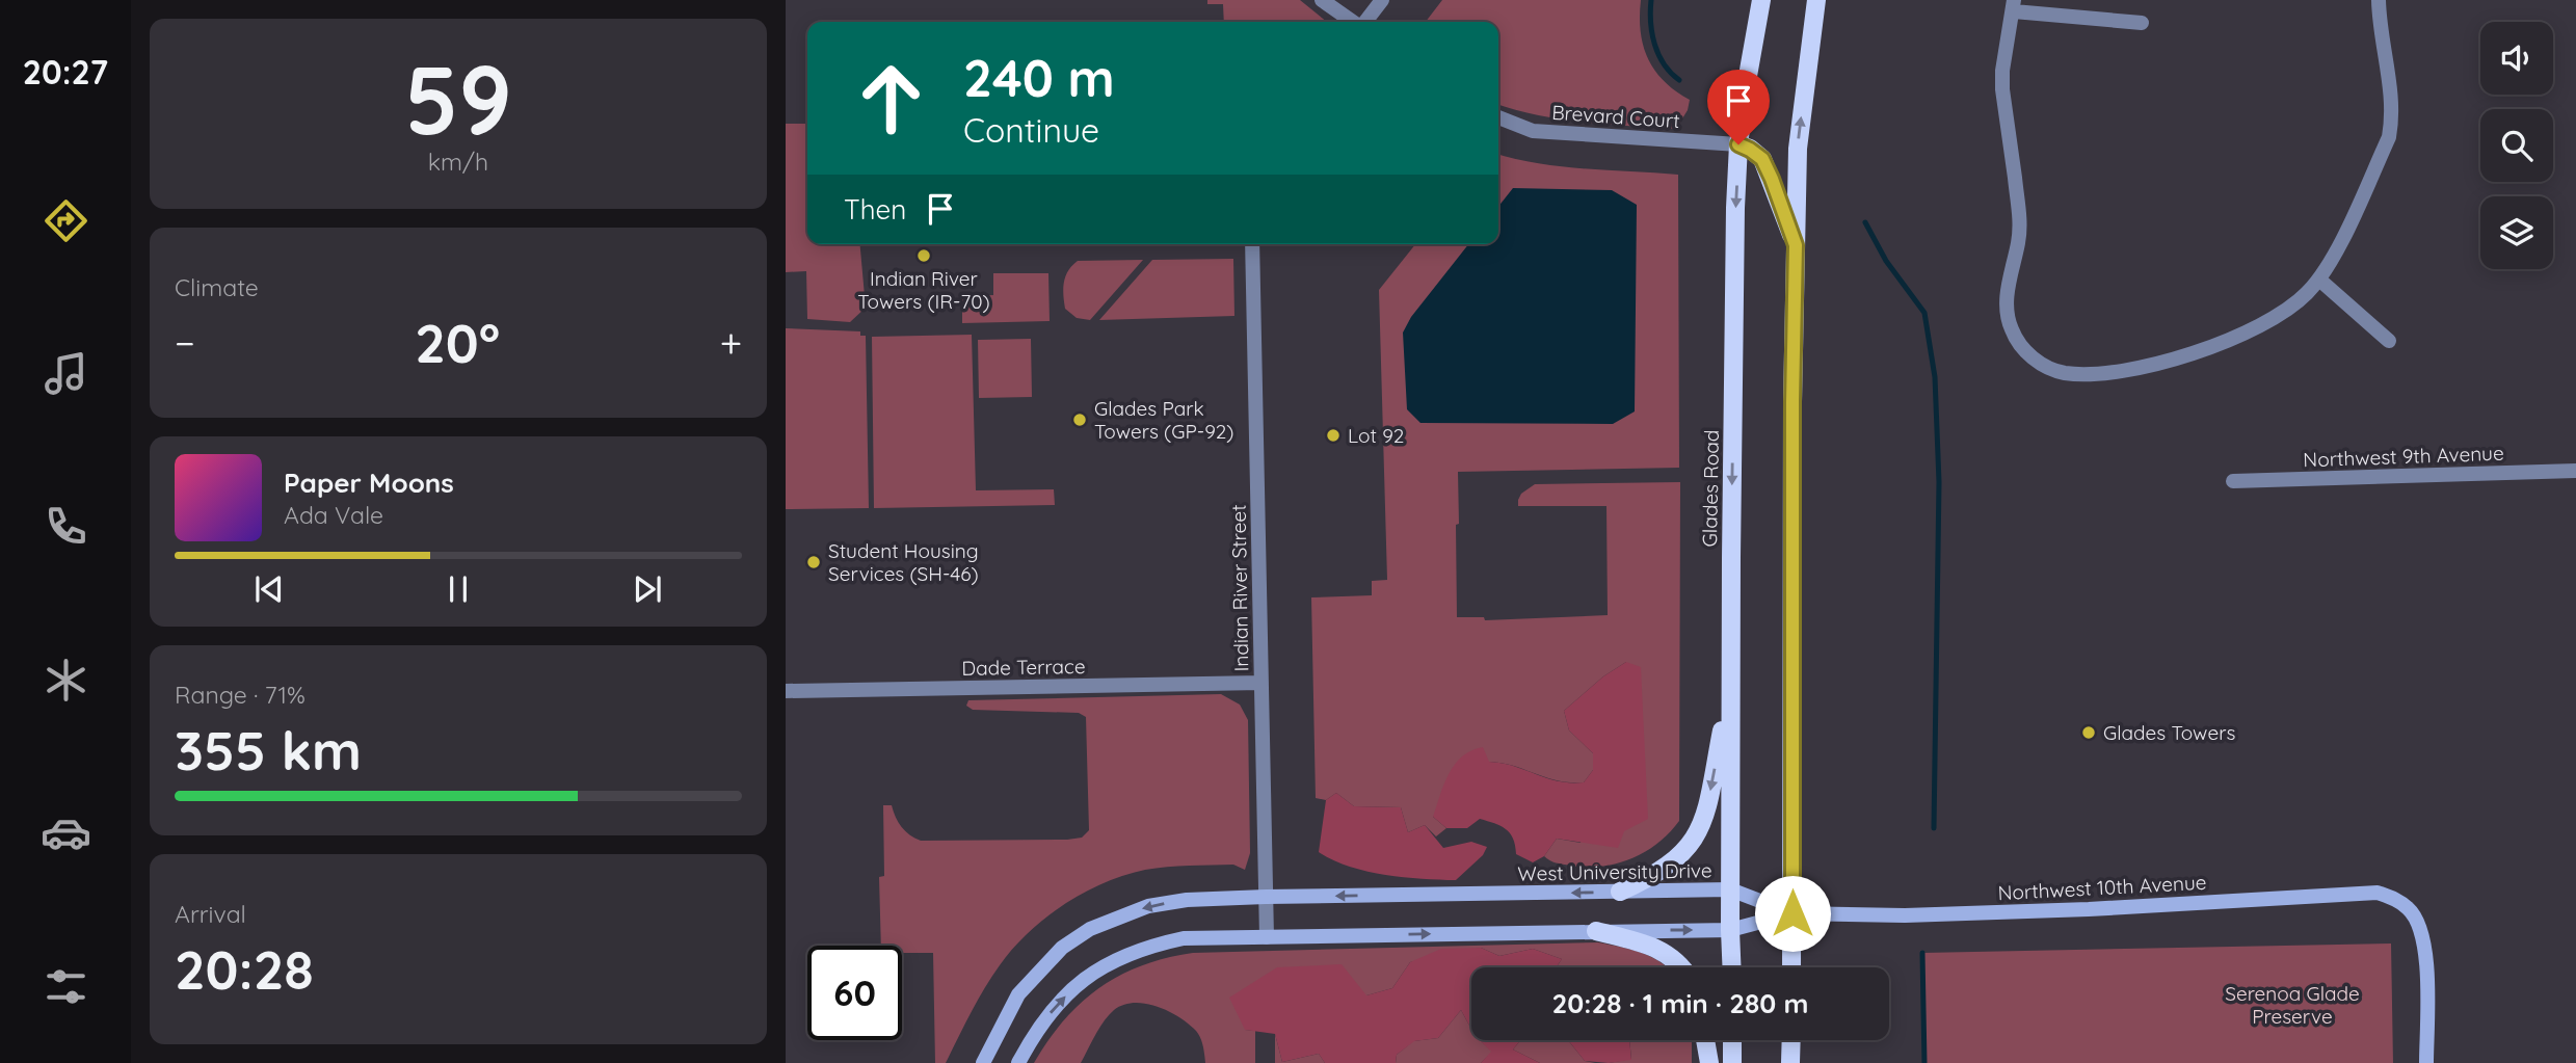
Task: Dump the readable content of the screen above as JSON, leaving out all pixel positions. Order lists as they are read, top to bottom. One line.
{"streets":{"main road":["Glades Road"],"street":["Brevard Court","Northwest 9th Avenue","Indian River Street","Dade Terrace","West University Drive","Northwest 10th Avenue"]},"crossings":[["Brevard Court","Glades Road"],["Glades Road","West University Drive"],["Indian River Street","Dade Terrace"],["Indian River Street","West University Drive"],["West University Drive","Northwest 10th Avenue"]],"parks":["Serenoa Glade Preserve"],"places":["Indian River Towers (IR-70)","Glades Park Towers (GP-92)","Lot 92","Student Housing Services (SH-46)","Glades Towers"],"page":{"tabs":"20:27","tile":[["59","km/h"],"Climate",["Range · 71%","355 km"],["Arrival","20:28"]],"turn":["240 m","Continue"],"then":"Then","heat":["−","20°","+"],"song":["Paper Moons","Ada Vale"],"limit":"60","trip":"20:28 · 1 min · 280 m"}}
